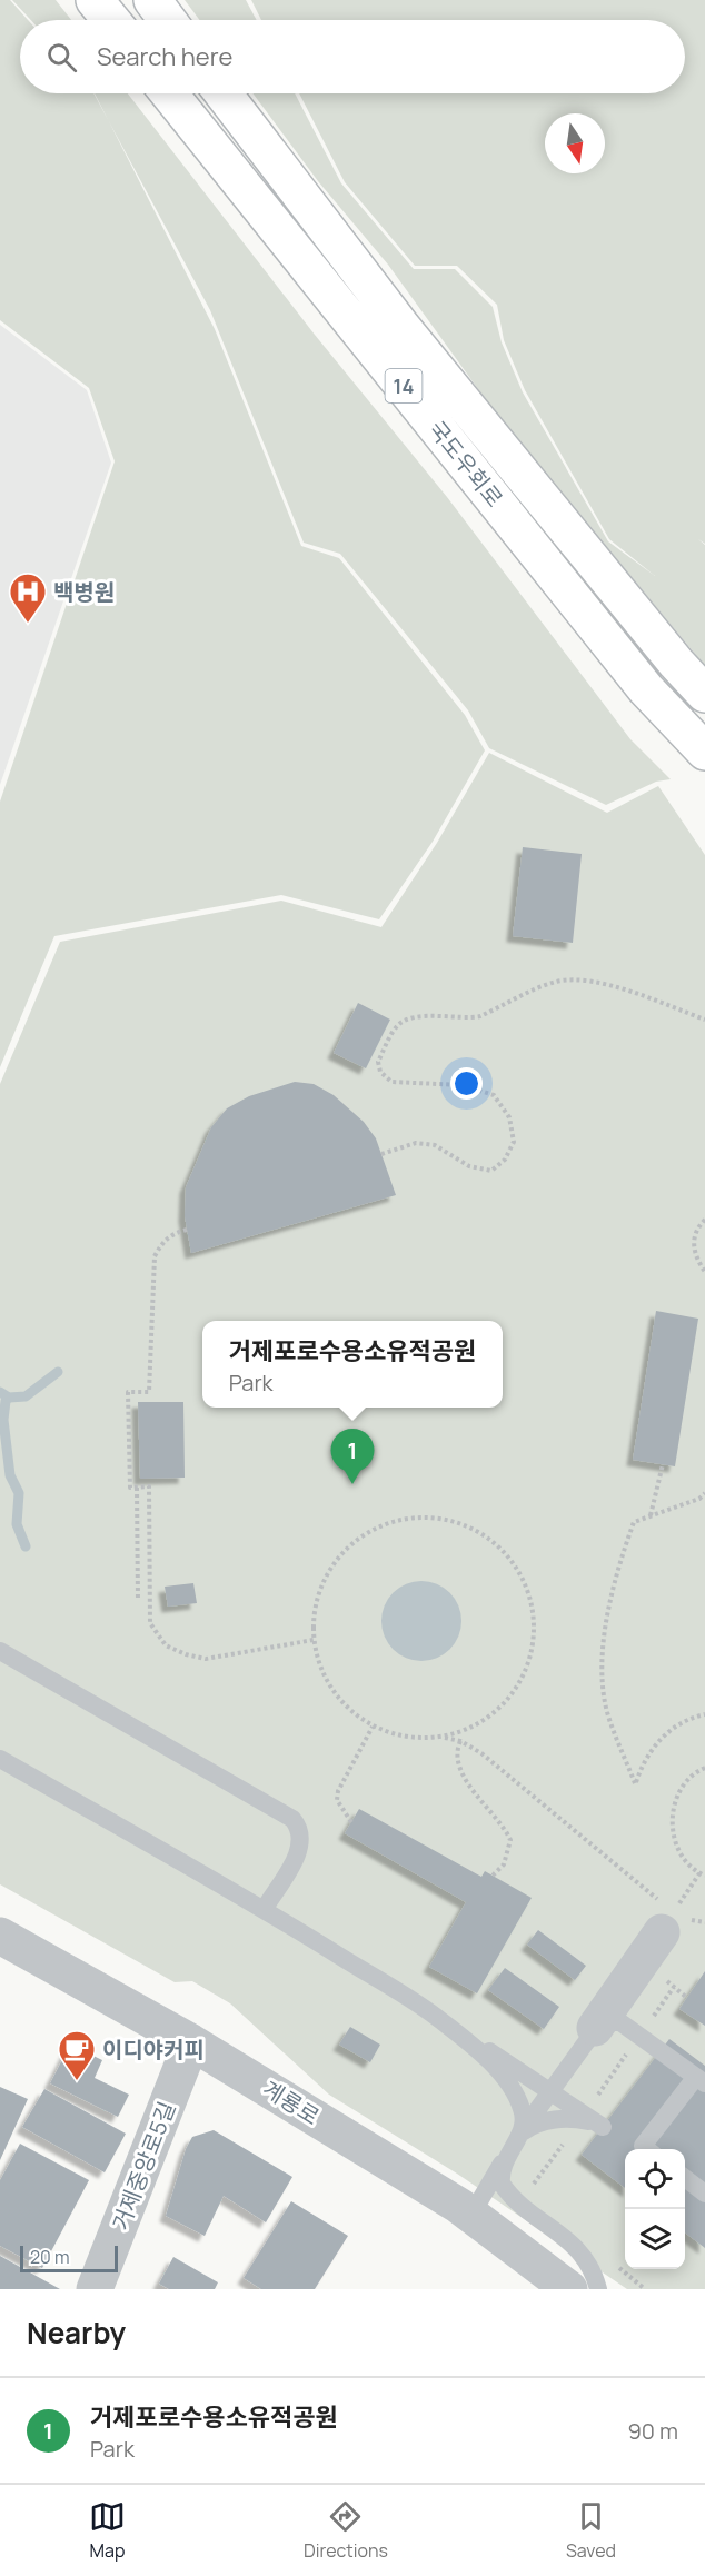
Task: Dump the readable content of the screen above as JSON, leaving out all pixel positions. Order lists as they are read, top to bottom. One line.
{"streets":{"highway":["14","국도우회로"],"street":["계룡로","거제중앙로5길"]},"crossings":[["계룡로","거제중앙로5길"]],"places":{"hospital":["백병원"],"cafe":["이디야커피"]},"scale_bar":"20 m","north":"bottom","page":{"search":"Search here","popup":["거제포로수용소유적공원","Park"],"pins":"1","scale":"20 m","heading":"Nearby","list":[{"mark":"1","name":"거제포로수용소유적공원","note":"Park","value":"90 m"}],"nav":["Map","Directions","Saved"]}}
